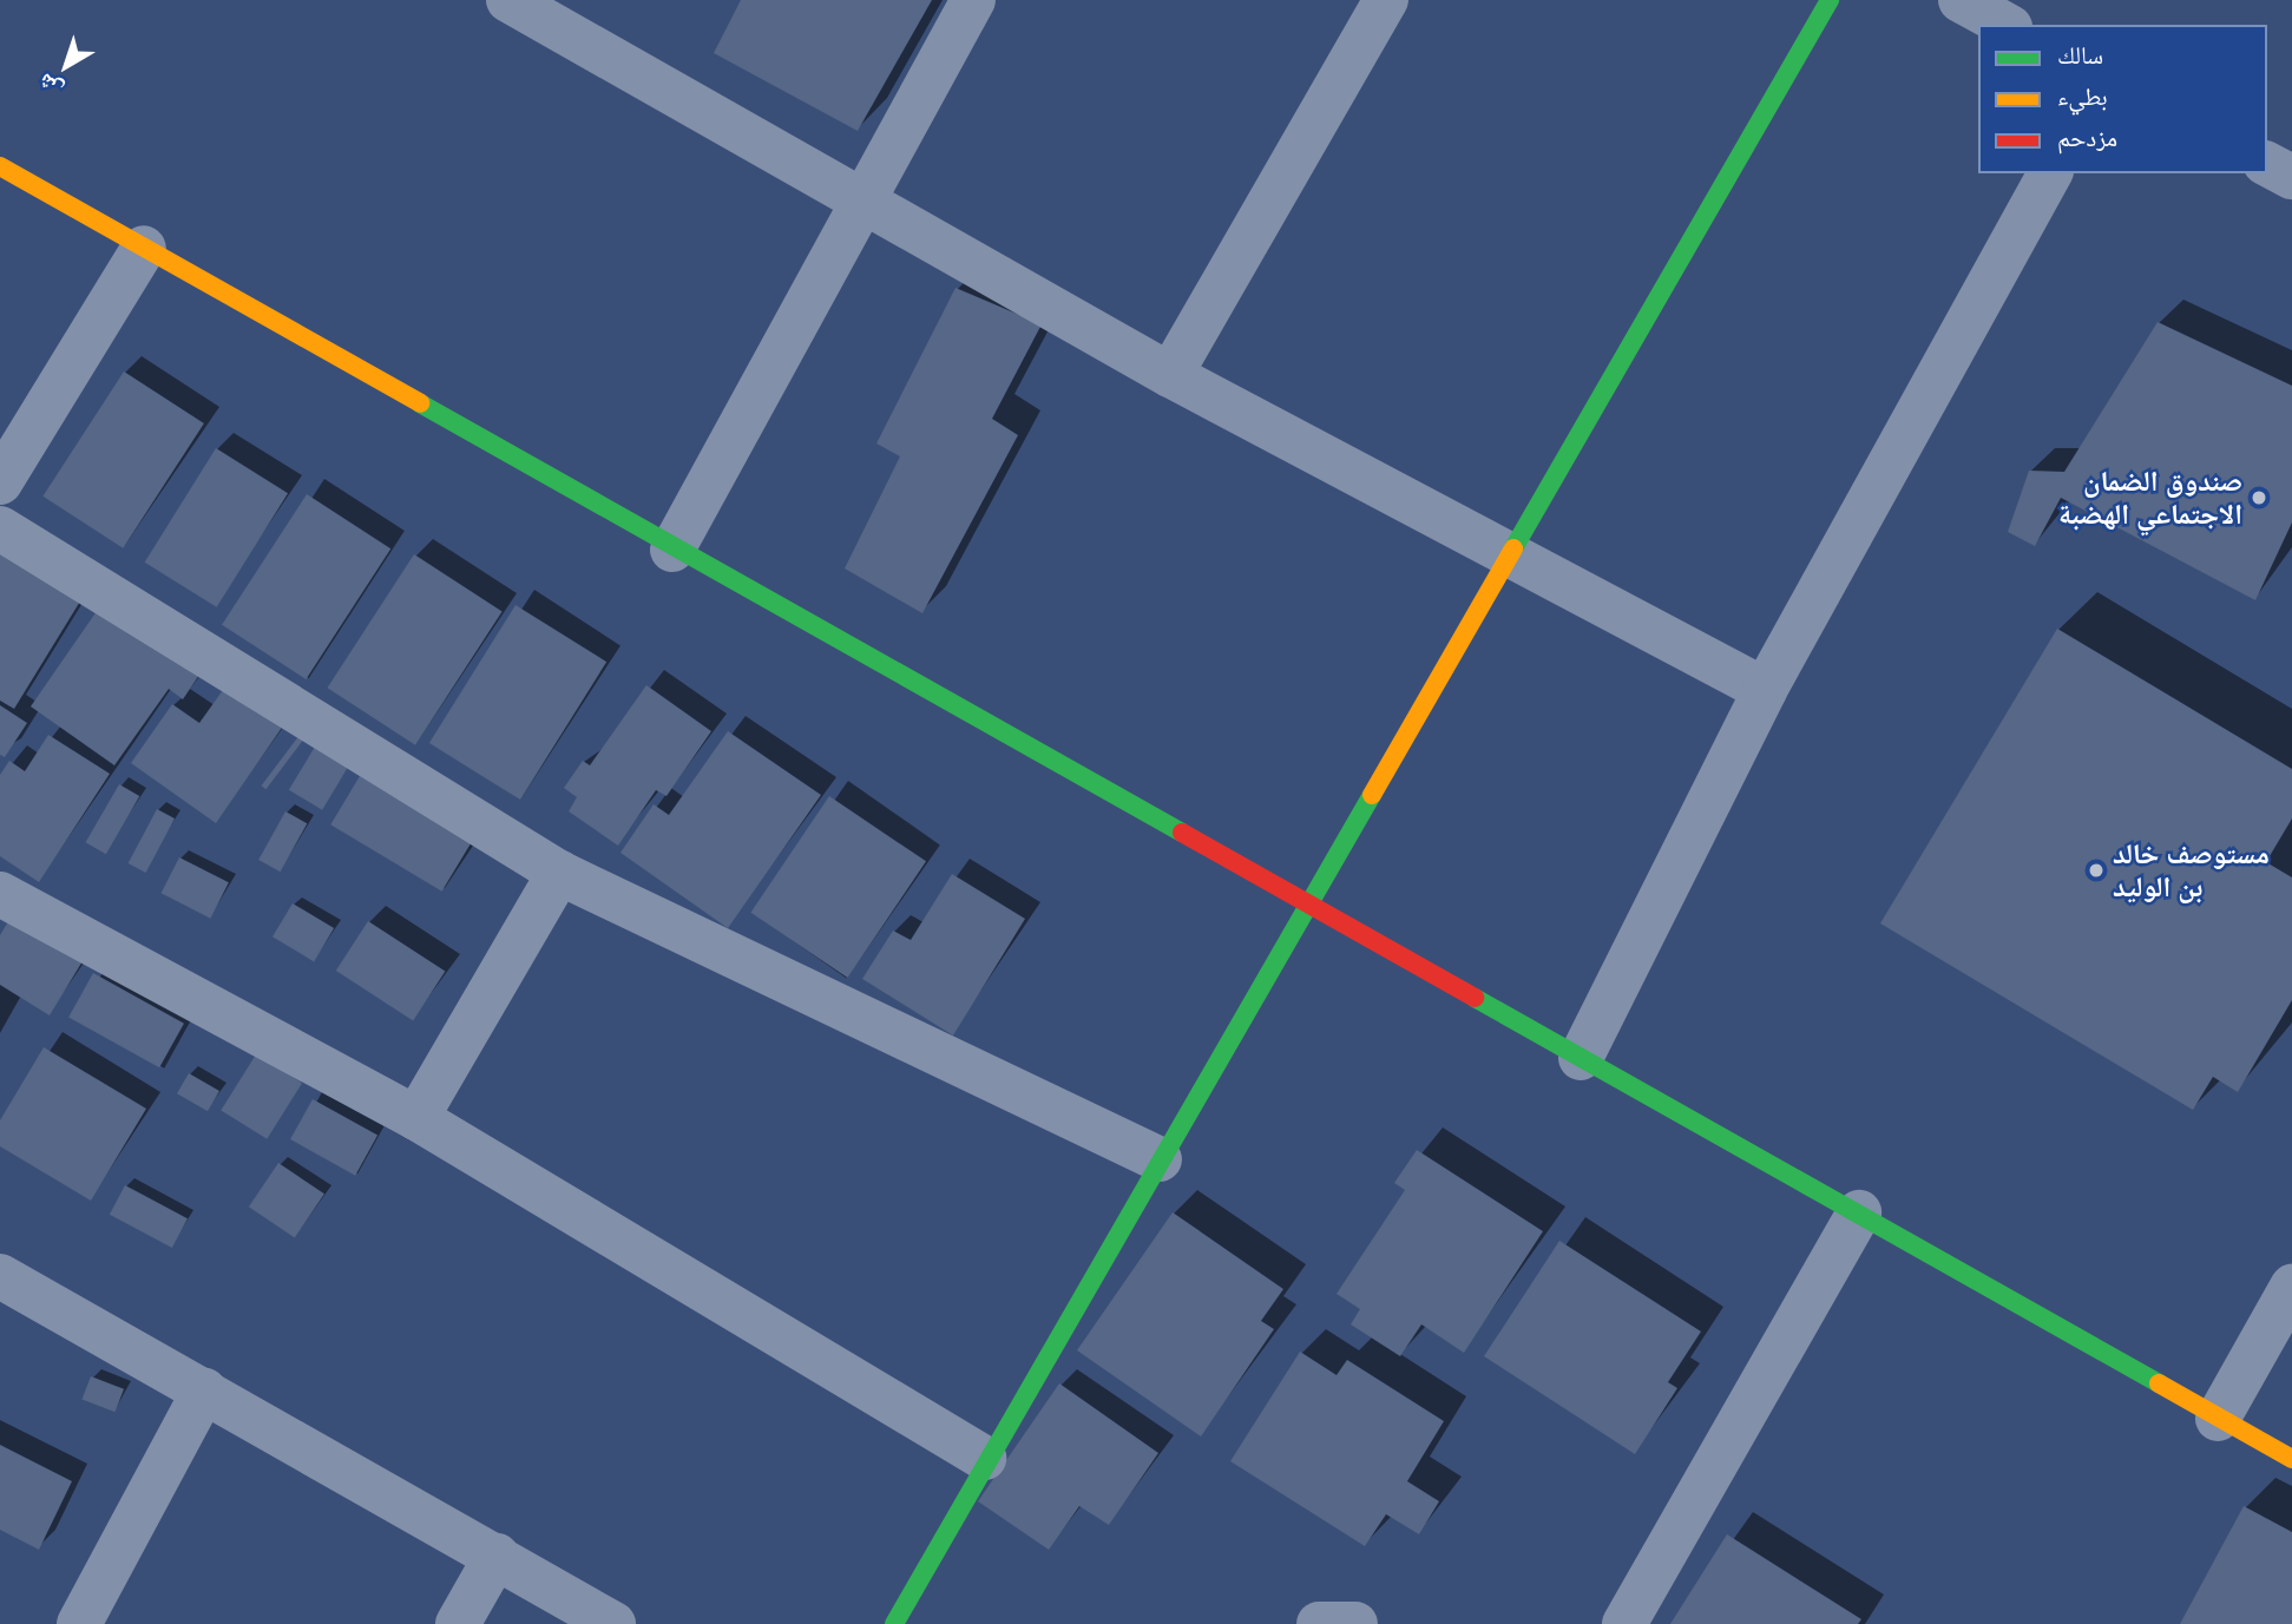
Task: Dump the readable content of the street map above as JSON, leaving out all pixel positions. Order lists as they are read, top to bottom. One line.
{"places":["صندوق الضمان الاجتماعي الهضبة","مستوصف خالد بن الوليد"],"legend":["سالك","بطيء","مزدحم"],"north":"bottom left"}
